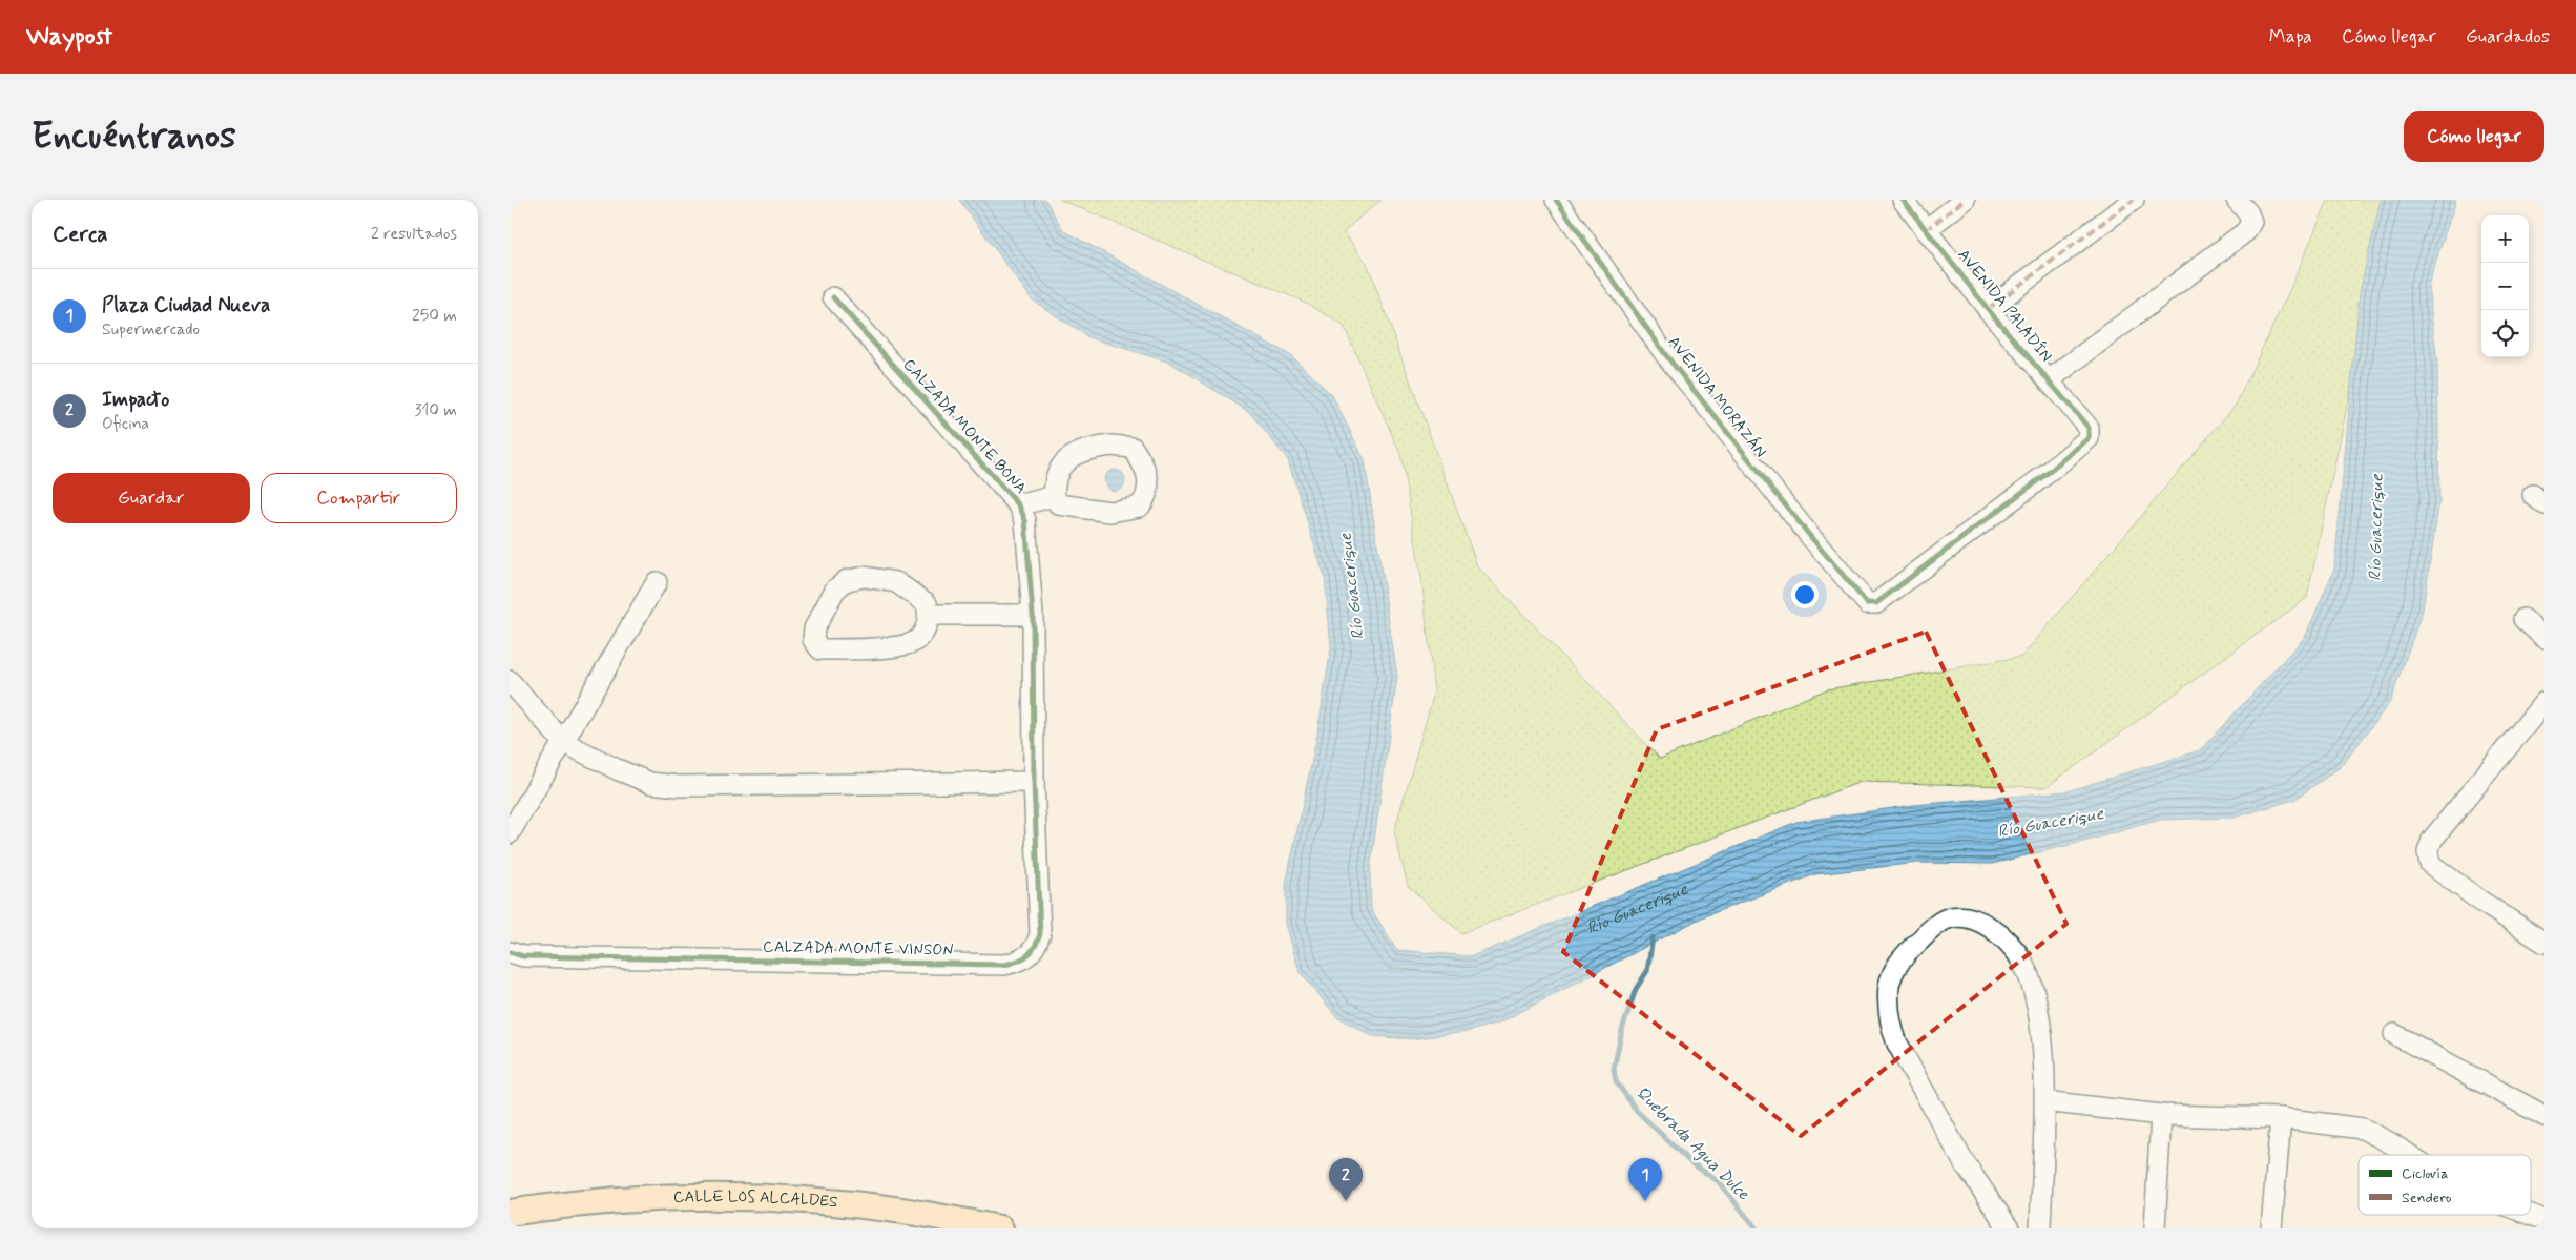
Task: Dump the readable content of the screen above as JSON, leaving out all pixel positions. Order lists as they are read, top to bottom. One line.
{"streets":{"main road":["CALLE LOS ALCALDES"],"street":["AVENIDA PALADÍN","AVENIDA MORAZÁN","CALZADA MONTE BONA","CALZADA MONTE VINSON"]},"crossings":[["AVENIDA PALADÍN","AVENIDA MORAZÁN"],["CALZADA MONTE BONA","CALZADA MONTE VINSON"]],"water":["Río Guacerique","Quebrada Agua Dulce"],"legend":["Ciclovía","Sendero"],"page":{"header":"Waypost","nav":["Mapa","Cómo llegar","Guardados"],"buttons":["Cómo llegar",["Guardar","Compartir"]],"title":"Encuéntranos","heading":["Cerca","2 resultados"],"map_buttons":["+","−"],"list":[{"mark":"1","name":"Plaza Ciudad Nueva","note":"Supermercado","value":"250 m"},{"mark":"2","name":"Impacto","note":"Oficina","value":"310 m"}],"pins":["1","2"]}}
